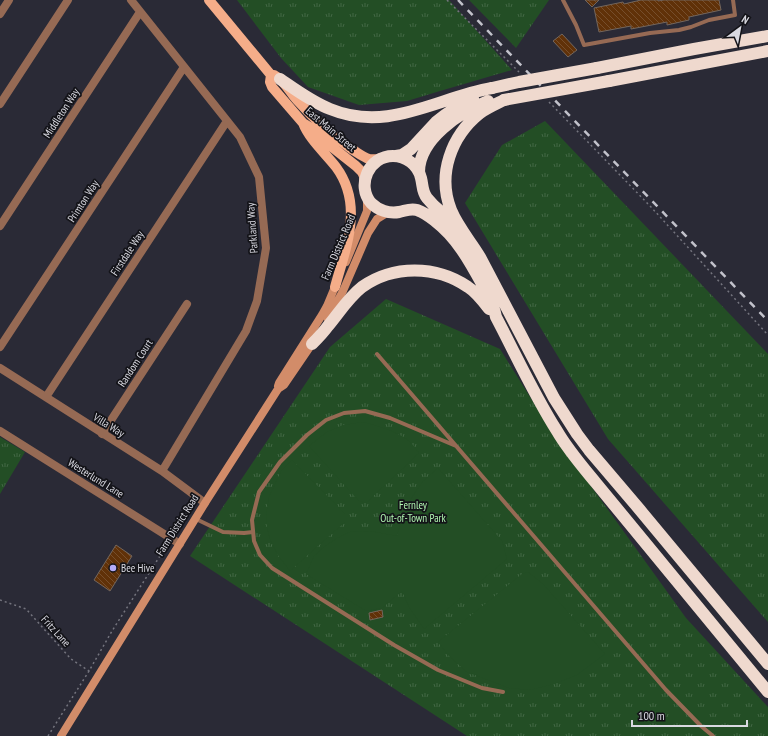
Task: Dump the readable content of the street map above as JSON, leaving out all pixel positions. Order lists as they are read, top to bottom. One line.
{"streets":{"main road":["East Main Street","Farm District Road"],"street":["Middleton Way","Primton Way","Parkland Way","Firstdale Way","Random Court","Villa Way","Westerlund Lane"],"path":["Fritz Lane"]},"crossings":[["Middleton Way","Parkland Way"],["East Main Street","Farm District Road"],["Primton Way","Parkland Way"],["Parkland Way","Firstdale Way"],["Parkland Way","Villa Way"],["Farm District Road","Villa Way"],["Farm District Road","Westerlund Lane"],["Farm District Road","Fritz Lane"],["Firstdale Way","Villa Way"],["Random Court","Villa Way"]],"parks":["Fernley Out-of-Town Park"],"places":["Bee Hive"],"scale_bar":"100 m","north":"top right"}
